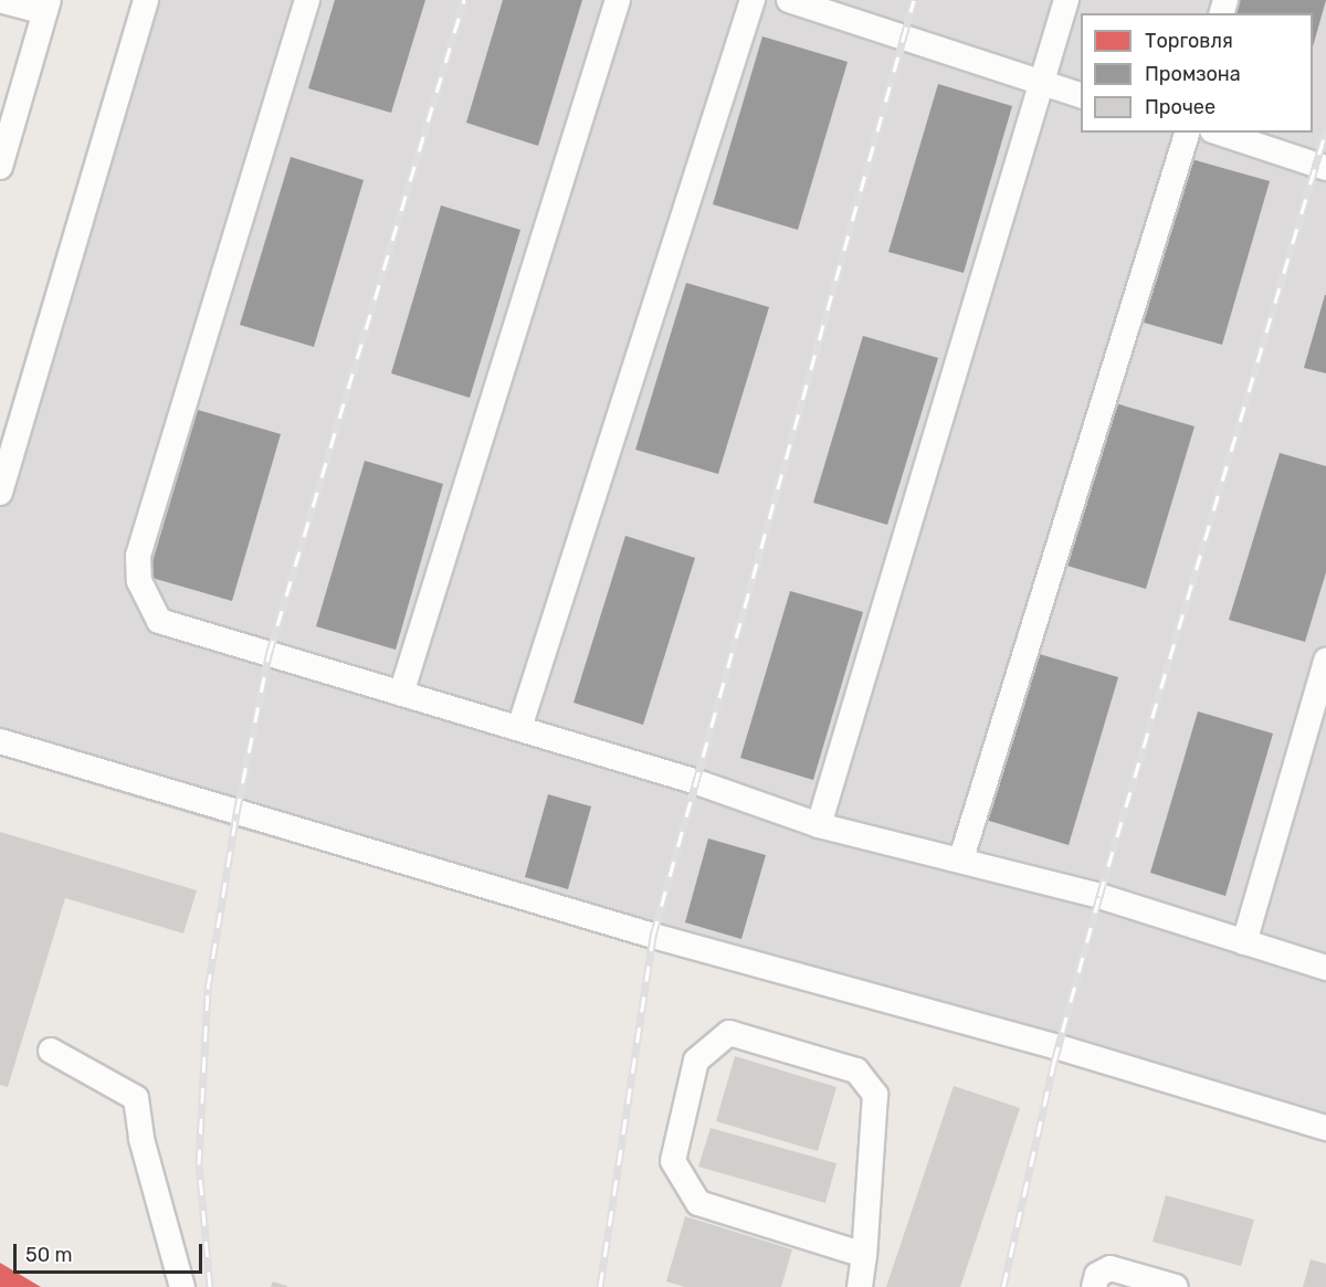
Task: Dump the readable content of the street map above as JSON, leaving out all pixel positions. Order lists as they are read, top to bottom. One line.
{"legend":["Торговля","Промзона","Прочее"],"scale_bar":"50 m"}
